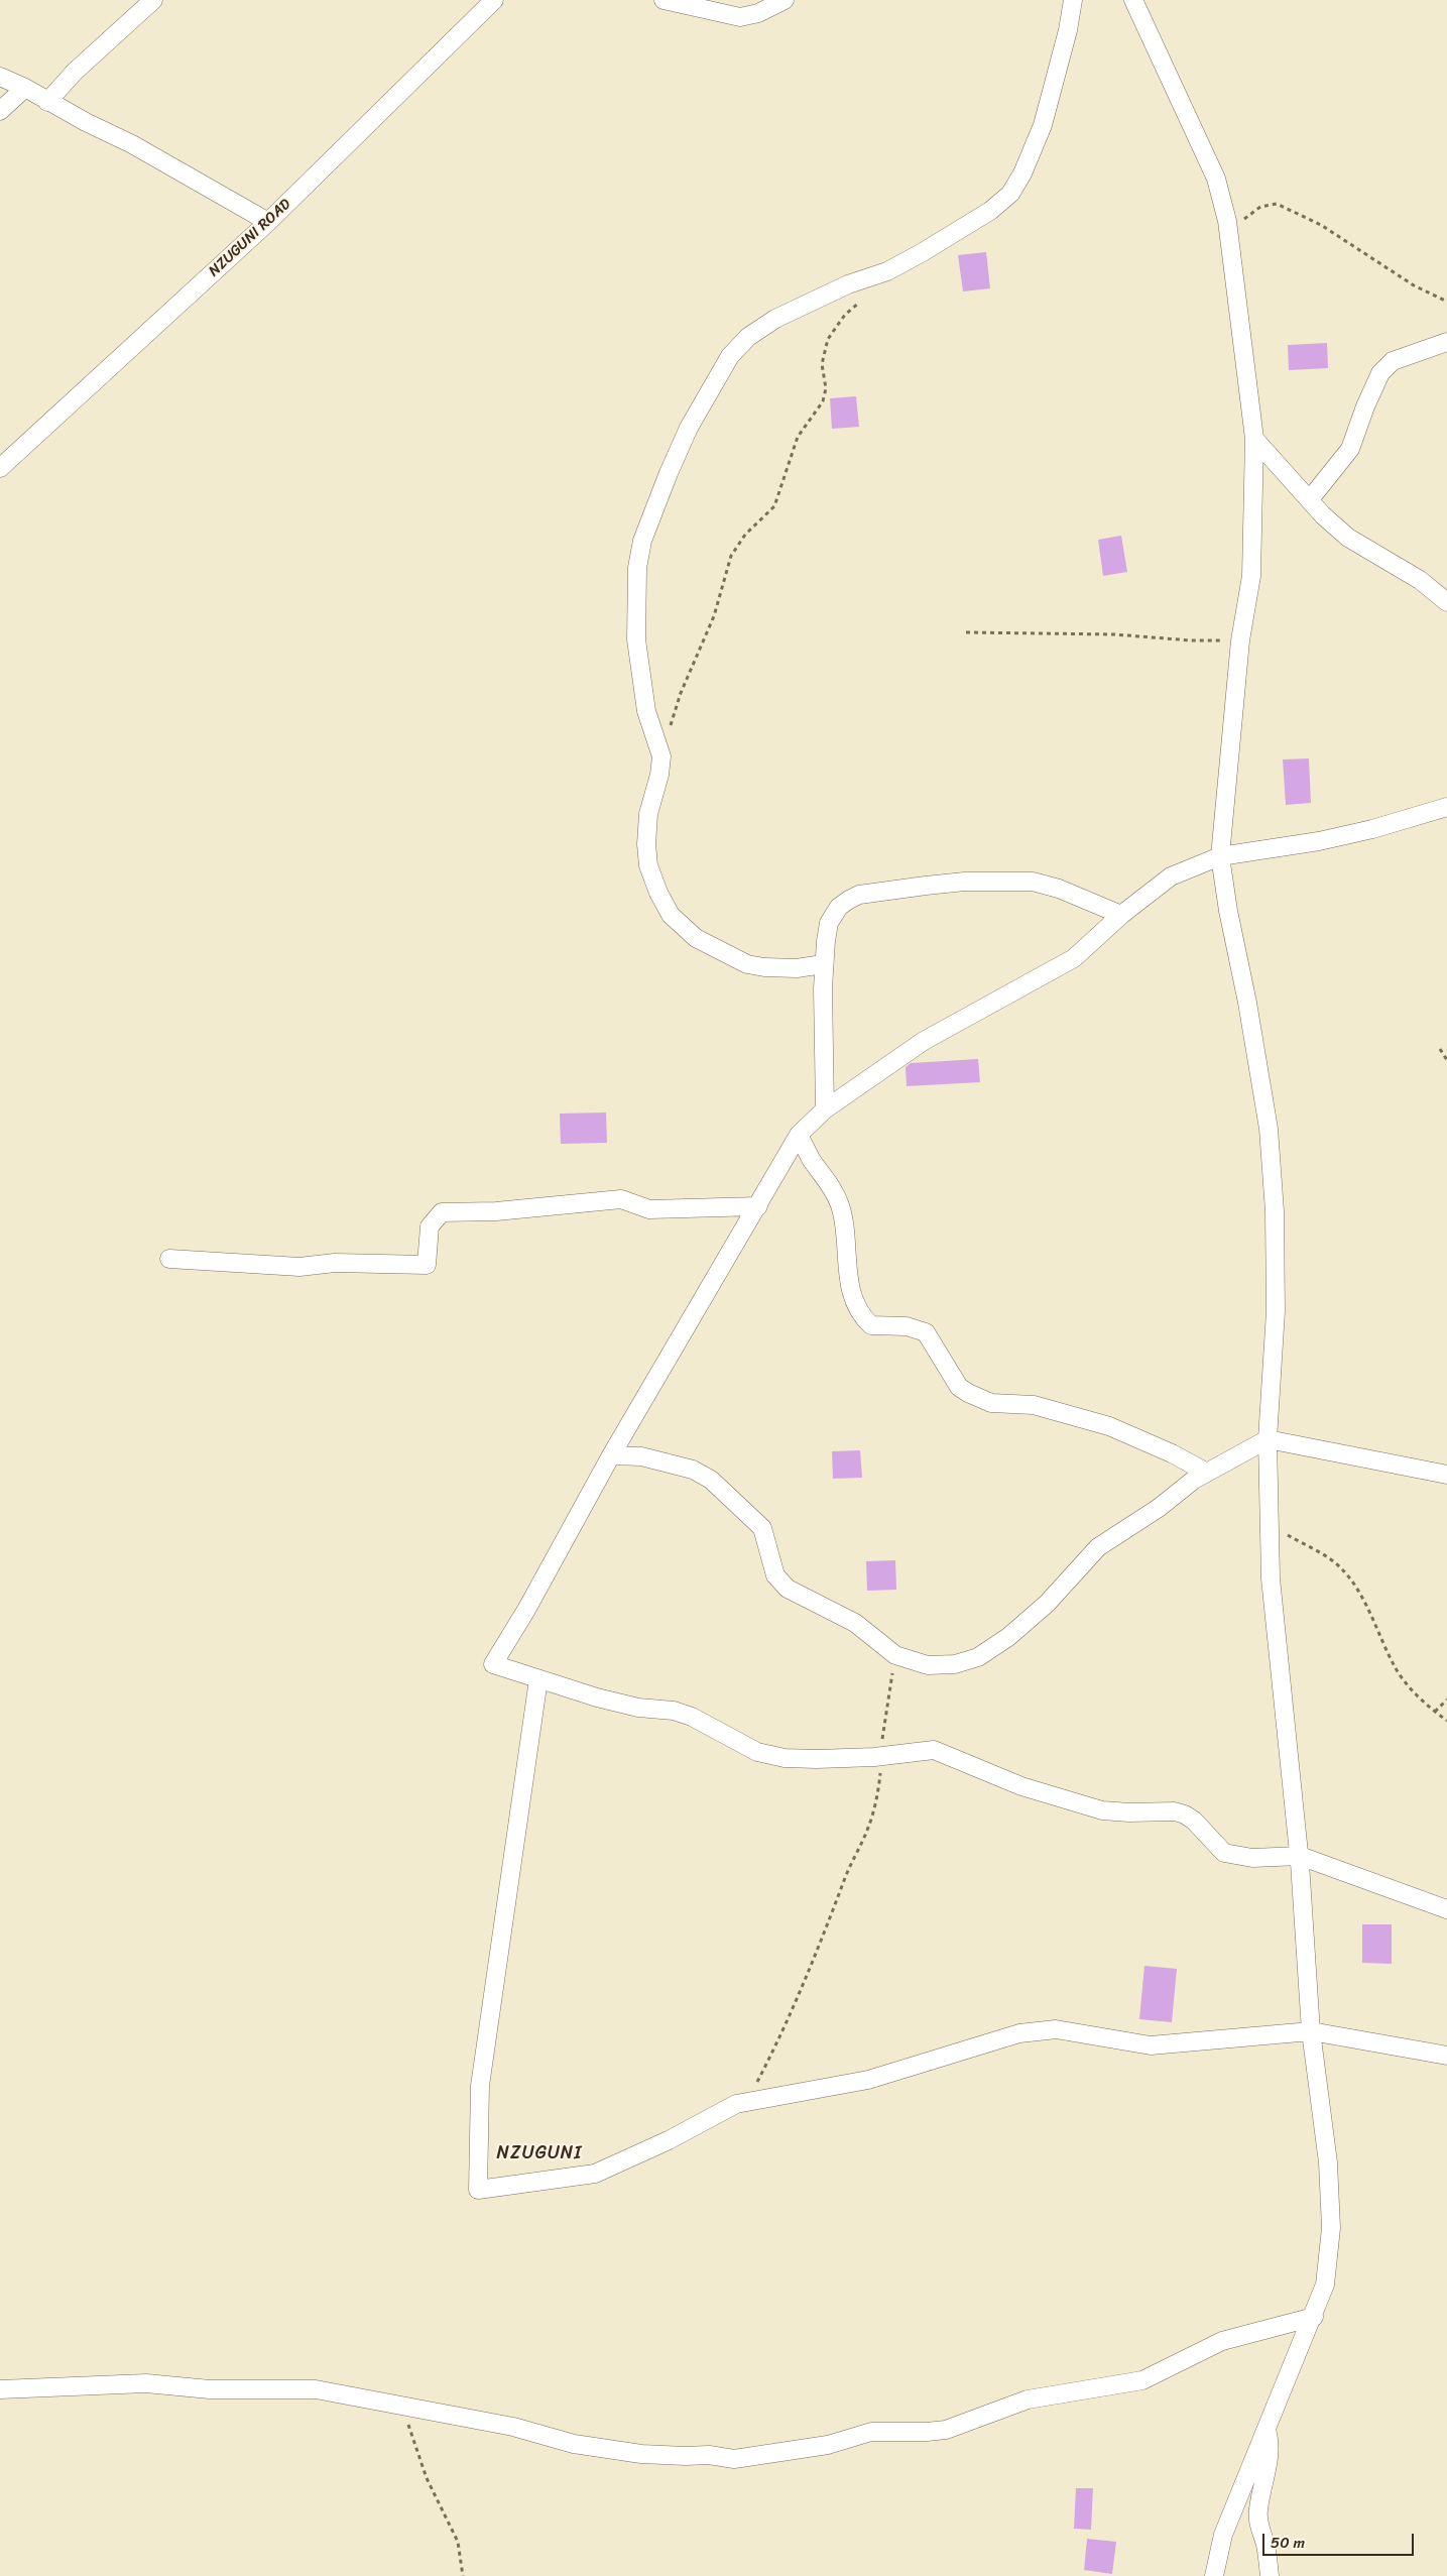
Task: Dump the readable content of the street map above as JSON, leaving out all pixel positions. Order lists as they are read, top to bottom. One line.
{"streets":{"street":["NZUGUNI ROAD"]},"districts":["NZUGUNI"],"scale_bar":"50 m"}
